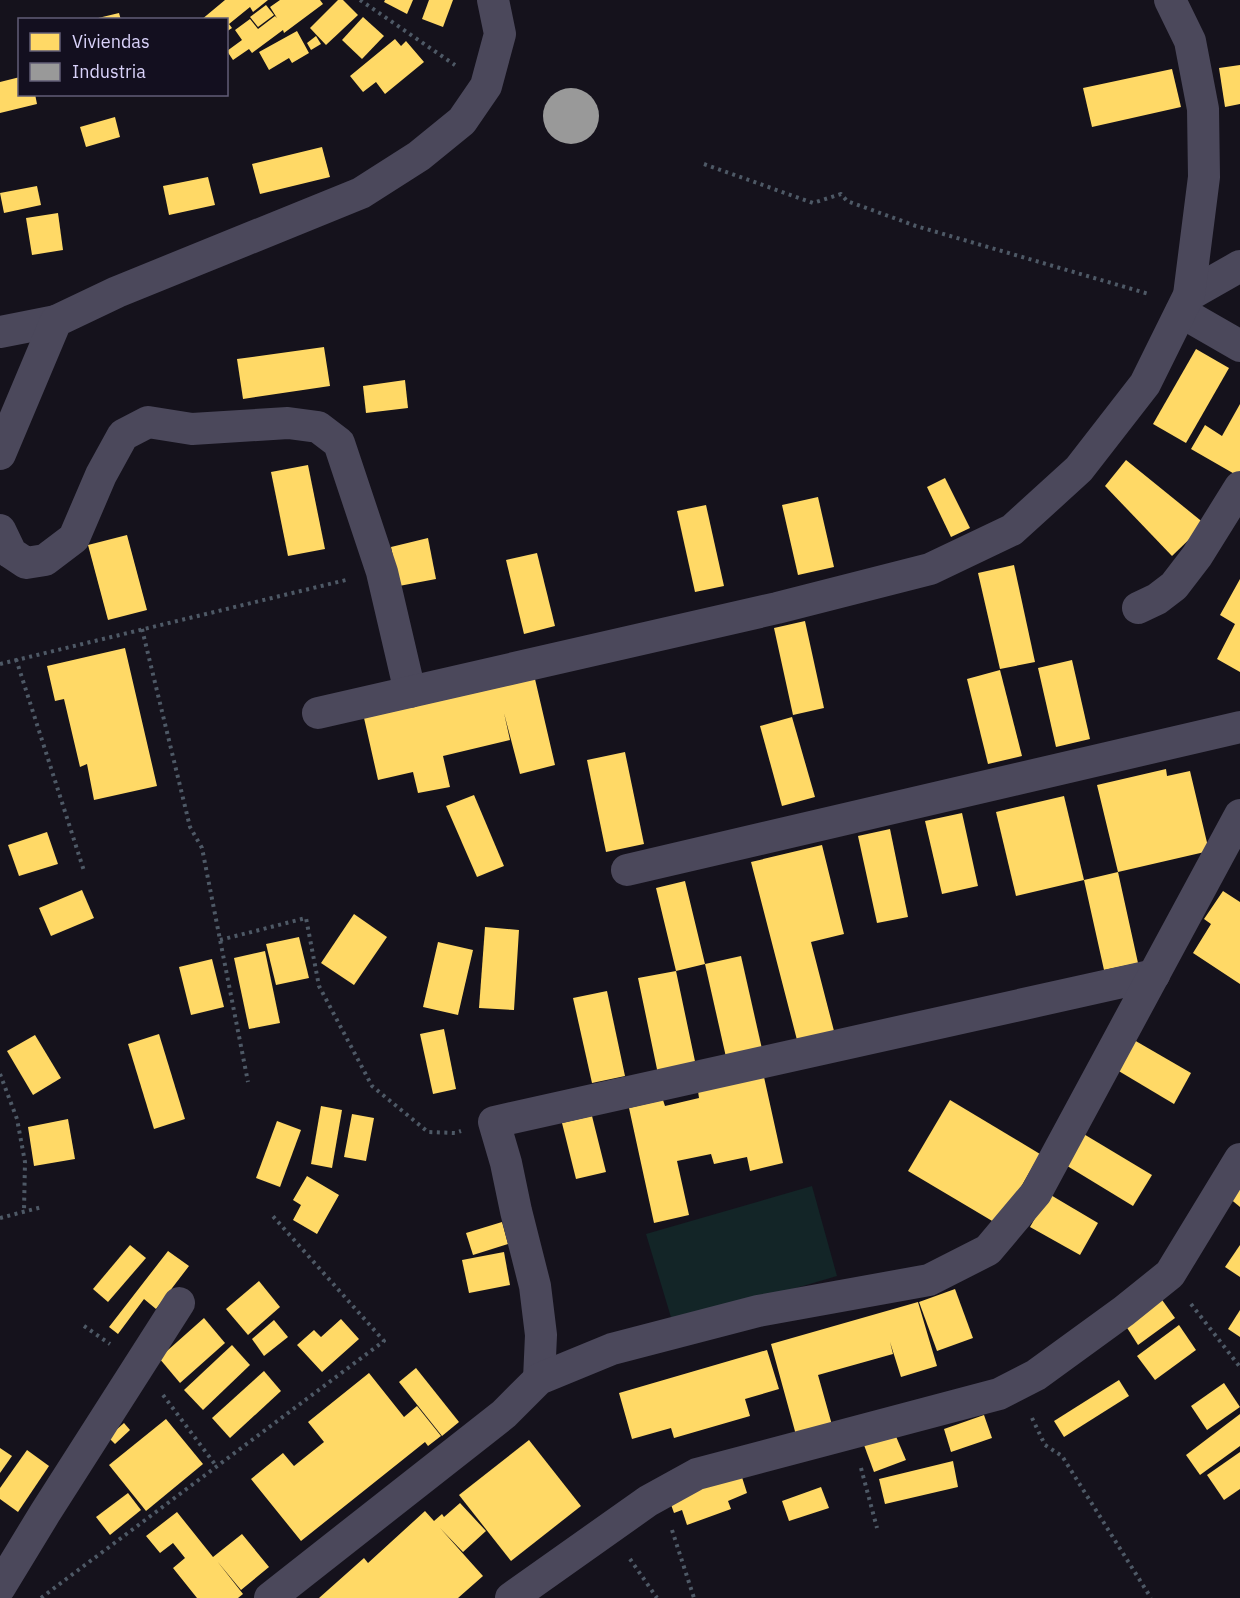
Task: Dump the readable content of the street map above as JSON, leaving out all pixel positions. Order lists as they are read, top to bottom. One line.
{"legend":["Viviendas","Industria"]}
